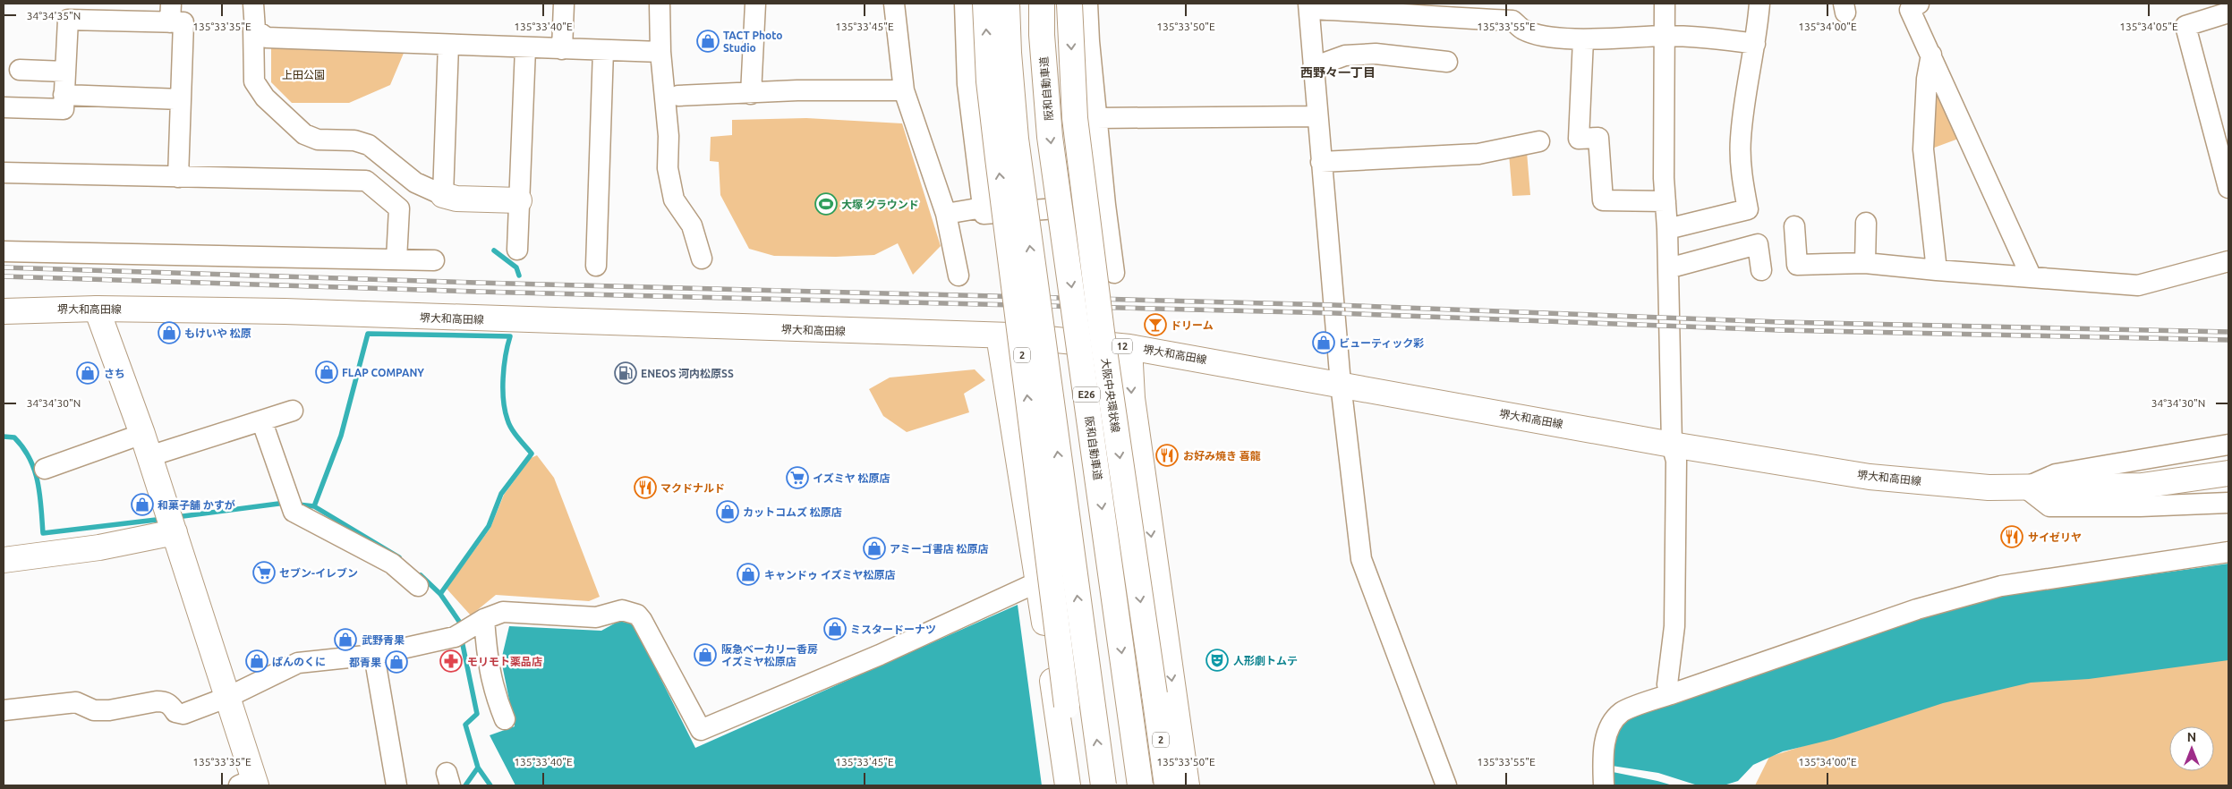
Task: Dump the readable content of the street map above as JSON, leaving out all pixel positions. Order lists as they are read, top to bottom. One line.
{"streets":{"main road":["阪和自動車道","堺大和高田線","12","2","E26","大阪中央環状線"]},"districts":["西野々一丁目"],"parks":["上田公園"],"places":{"shop":["TACT Photo Studio","もけいや 松原","ビューティック彩","FLAP COMPANY","さち","和菓子舗 かすが","カットコムズ 松原店","アミーゴ書店 松原店","キャンドゥ イズミヤ松原店","ミスタードーナツ","武野青果","阪急ベーカリー香房 イズミヤ松原店","ぱんのくに","都青果"],"sports":["大塚 グラウンド"],"bar":["ドリーム"],"fuel station":["ENEOS 河内松原SS"],"restaurant":["お好み焼き 喜龍","マクドナルド","サイゼリヤ"],"supermarket":["イズミヤ 松原店","セブン-イレブン"],"theatre":["人形劇トムテ"],"pharmacy":["モリモト薬品店"]},"north":"top","coordinates":["34°34'35\"N","135°33'35\"E","135°33'40\"E","135°33'45\"E","135°33'50\"E","135°33'55\"E","135°34'00\"E","135°34'05\"E","34°34'30\"N"]}
